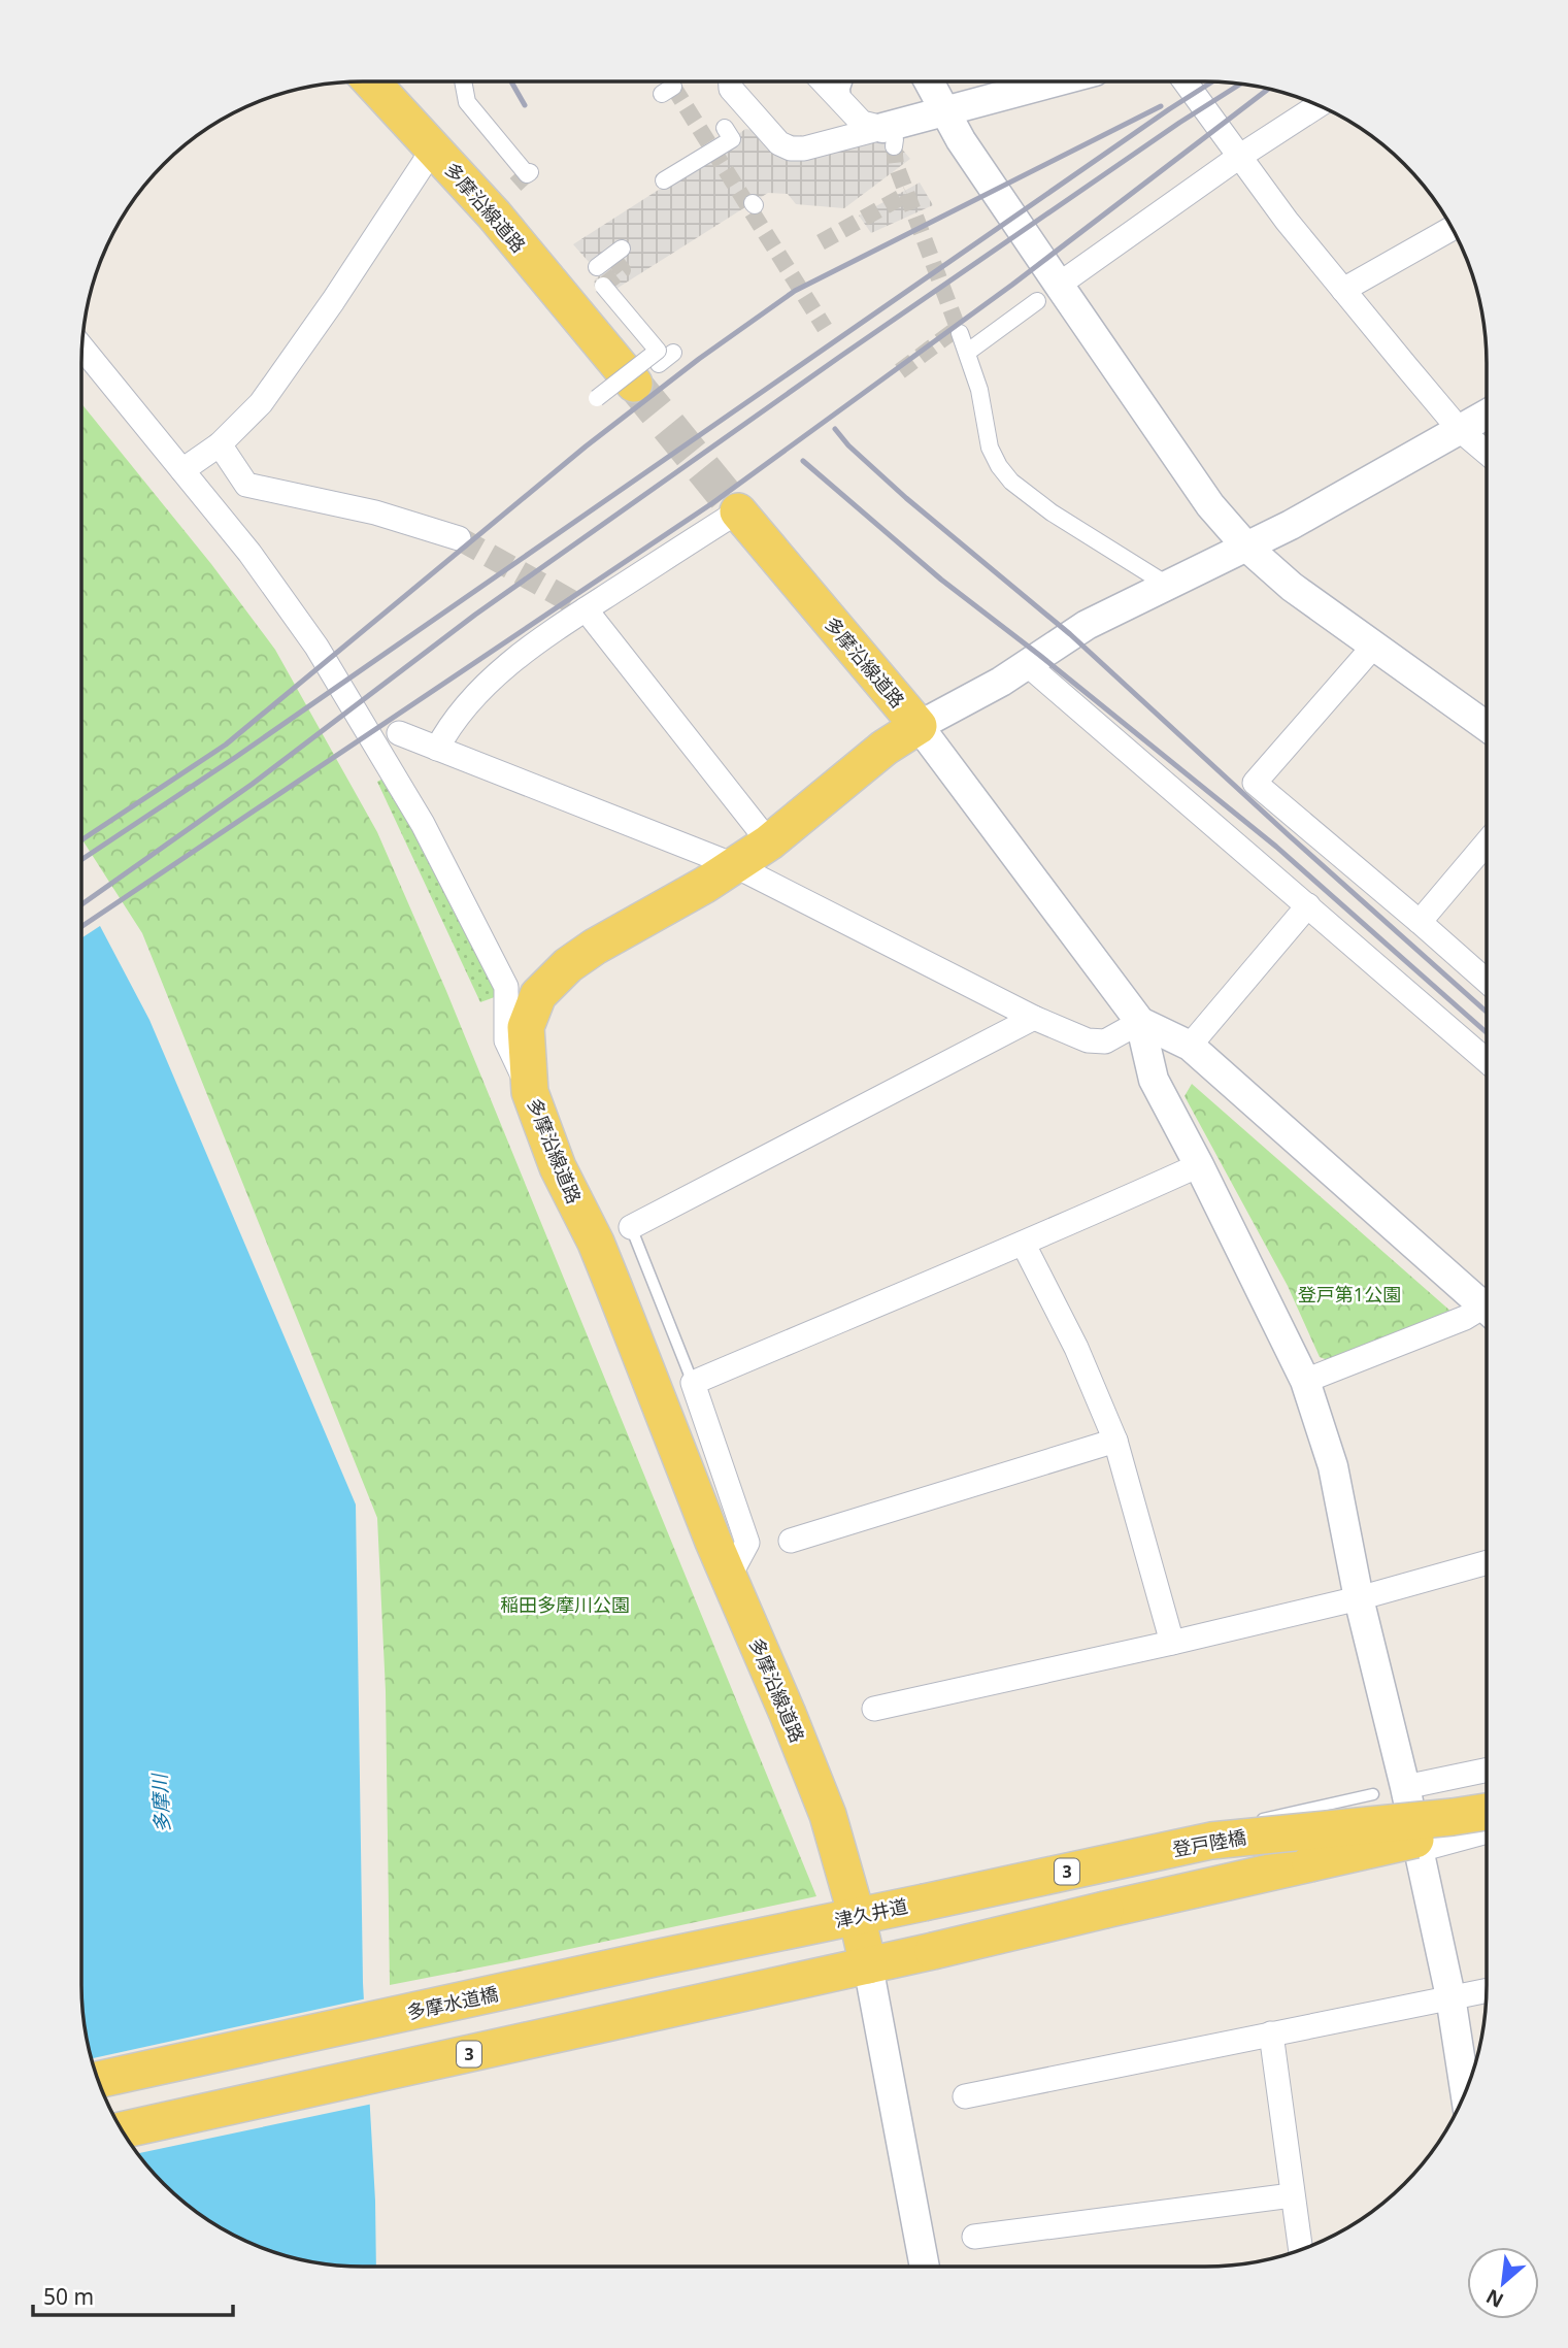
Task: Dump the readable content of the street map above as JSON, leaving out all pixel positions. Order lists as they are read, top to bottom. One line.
{"streets":{"main road":["多摩沿線道路","登戸陸橋","3","津久井道","多摩水道橋"]},"crossings":[["多摩沿線道路","3"],["多摩沿線道路","津久井道"],["登戸陸橋","津久井道"],["津久井道","多摩水道橋"]],"water":["多摩川"],"parks":["登戸第1公園","稲田多摩川公園"],"scale_bar":"50 m","north":"bottom left"}
